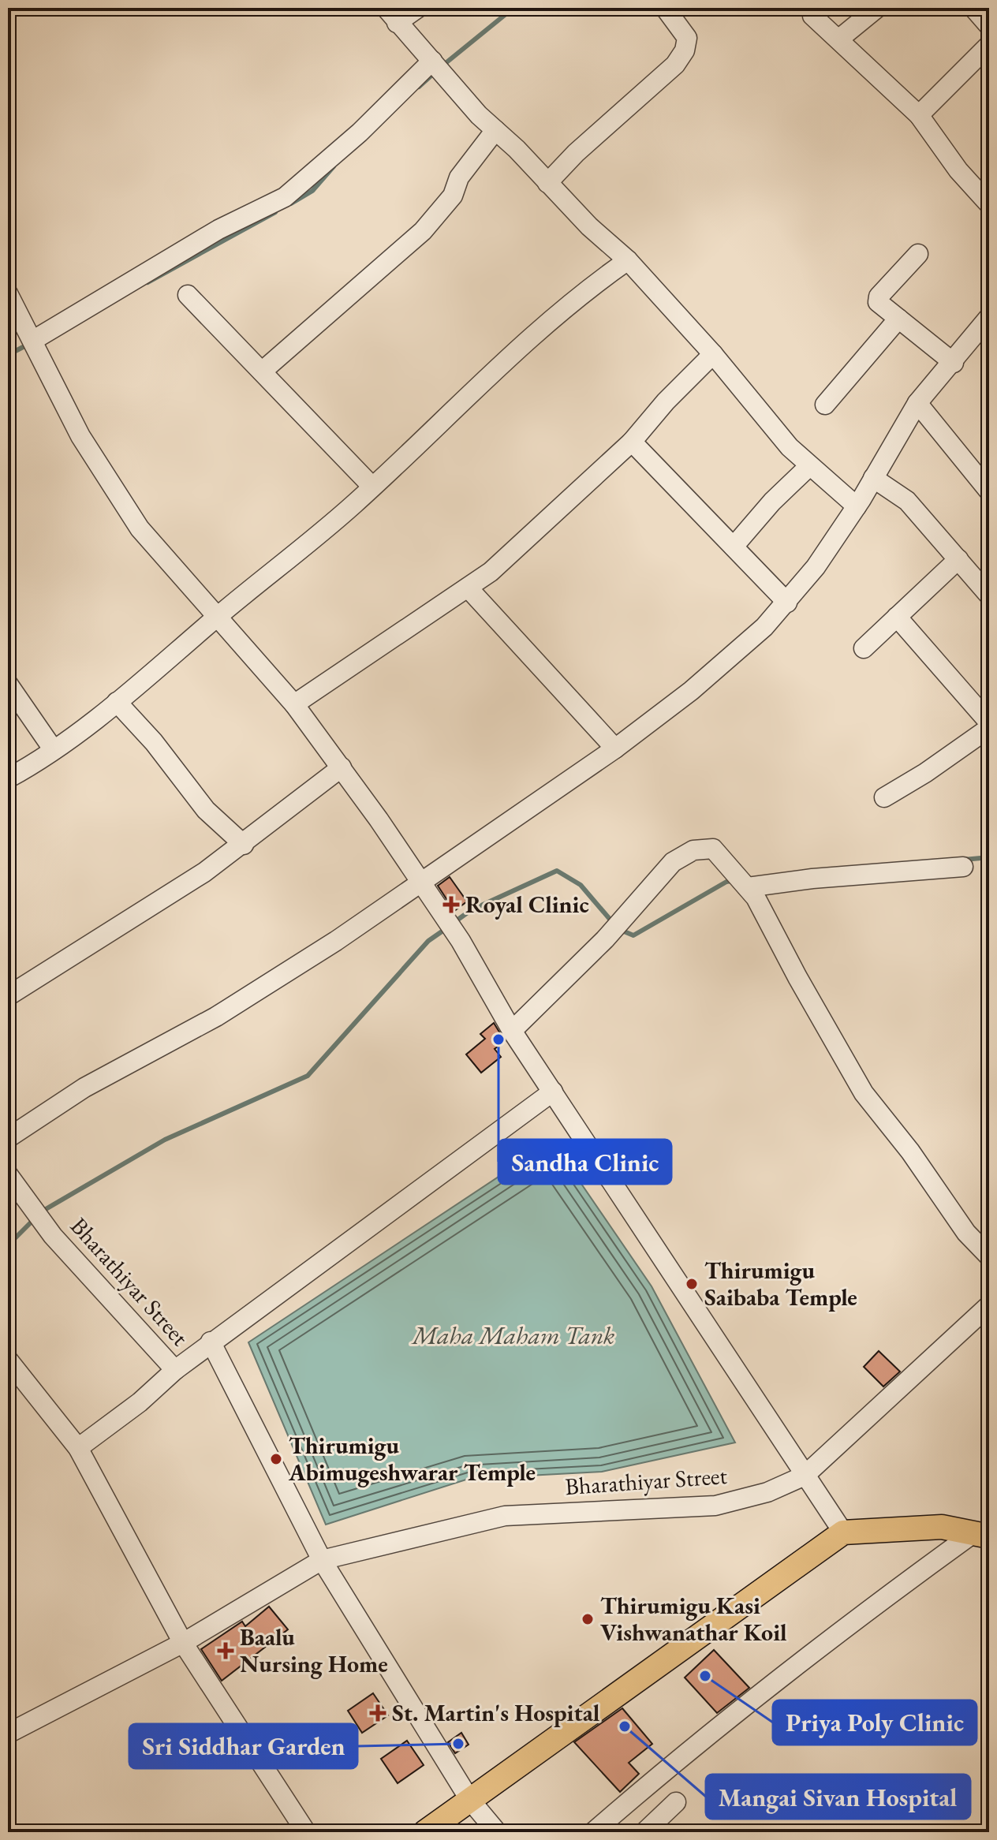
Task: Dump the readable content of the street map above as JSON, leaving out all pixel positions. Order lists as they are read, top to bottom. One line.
{"streets":{"street":["Bharathiyar Street"]},"water":["Maha Maham Tank"],"places":{"health":["Royal Clinic","Baalu Nursing Home","St. Martin's Hospital"],"other":["Sandha Clinic","Thirumigu Saibaba Temple","Thirumigu Abimugeshwarar Temple","Thirumigu Kasi Vishwanathar Koil","Priya Poly Clinic","Mangai Sivan Hospital","Sri Siddhar Garden"]}}
